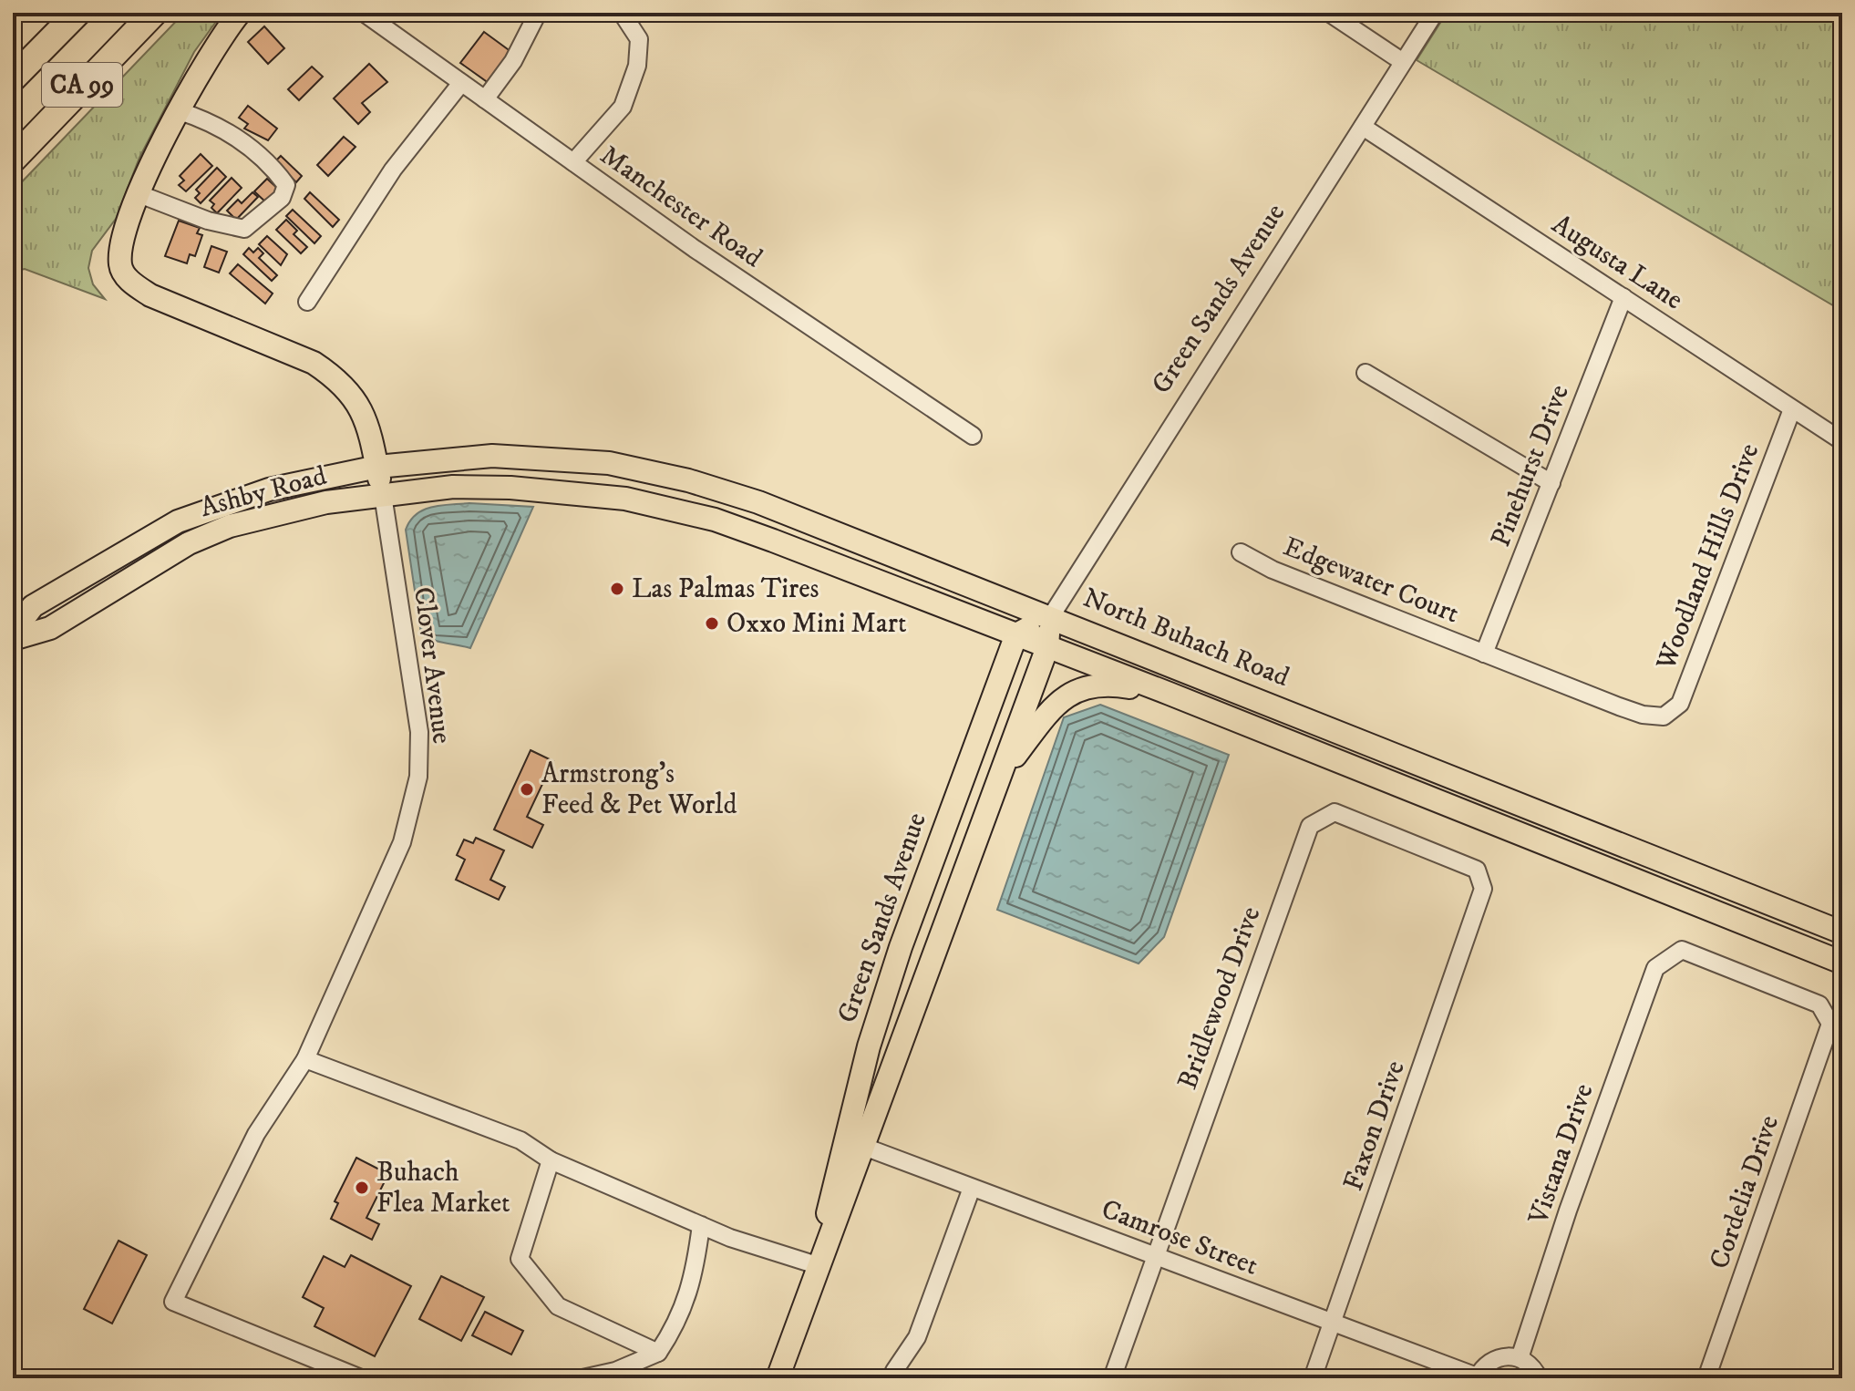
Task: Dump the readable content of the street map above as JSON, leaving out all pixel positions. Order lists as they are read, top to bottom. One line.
{"streets":{"highway":["CA 99"],"main road":["Green Sands Avenue","Ashby Road","North Buhach Road"],"street":["Manchester Road","Augusta Lane","Pinehurst Drive","Woodland Hills Drive","Edgewater Court","Clover Avenue","Bridlewood Drive","Faxon Drive","Vistana Drive","Cordelia Drive","Camrose Street"]},"crossings":[["Augusta Lane","Green Sands Avenue"],["Augusta Lane","Pinehurst Drive"],["Augusta Lane","Woodland Hills Drive"],["Green Sands Avenue","North Buhach Road"],["Green Sands Avenue","Camrose Street"],["Pinehurst Drive","Edgewater Court"],["Ashby Road","North Buhach Road"],["Ashby Road","Clover Avenue"],["Woodland Hills Drive","Edgewater Court"],["Bridlewood Drive","Faxon Drive"],["Bridlewood Drive","Camrose Street"],["Faxon Drive","Camrose Street"],["Vistana Drive","Cordelia Drive"]],"places":["Las Palmas Tires","Oxxo Mini Mart","Armstrong's Feed & Pet World","Buhach Flea Market"]}
